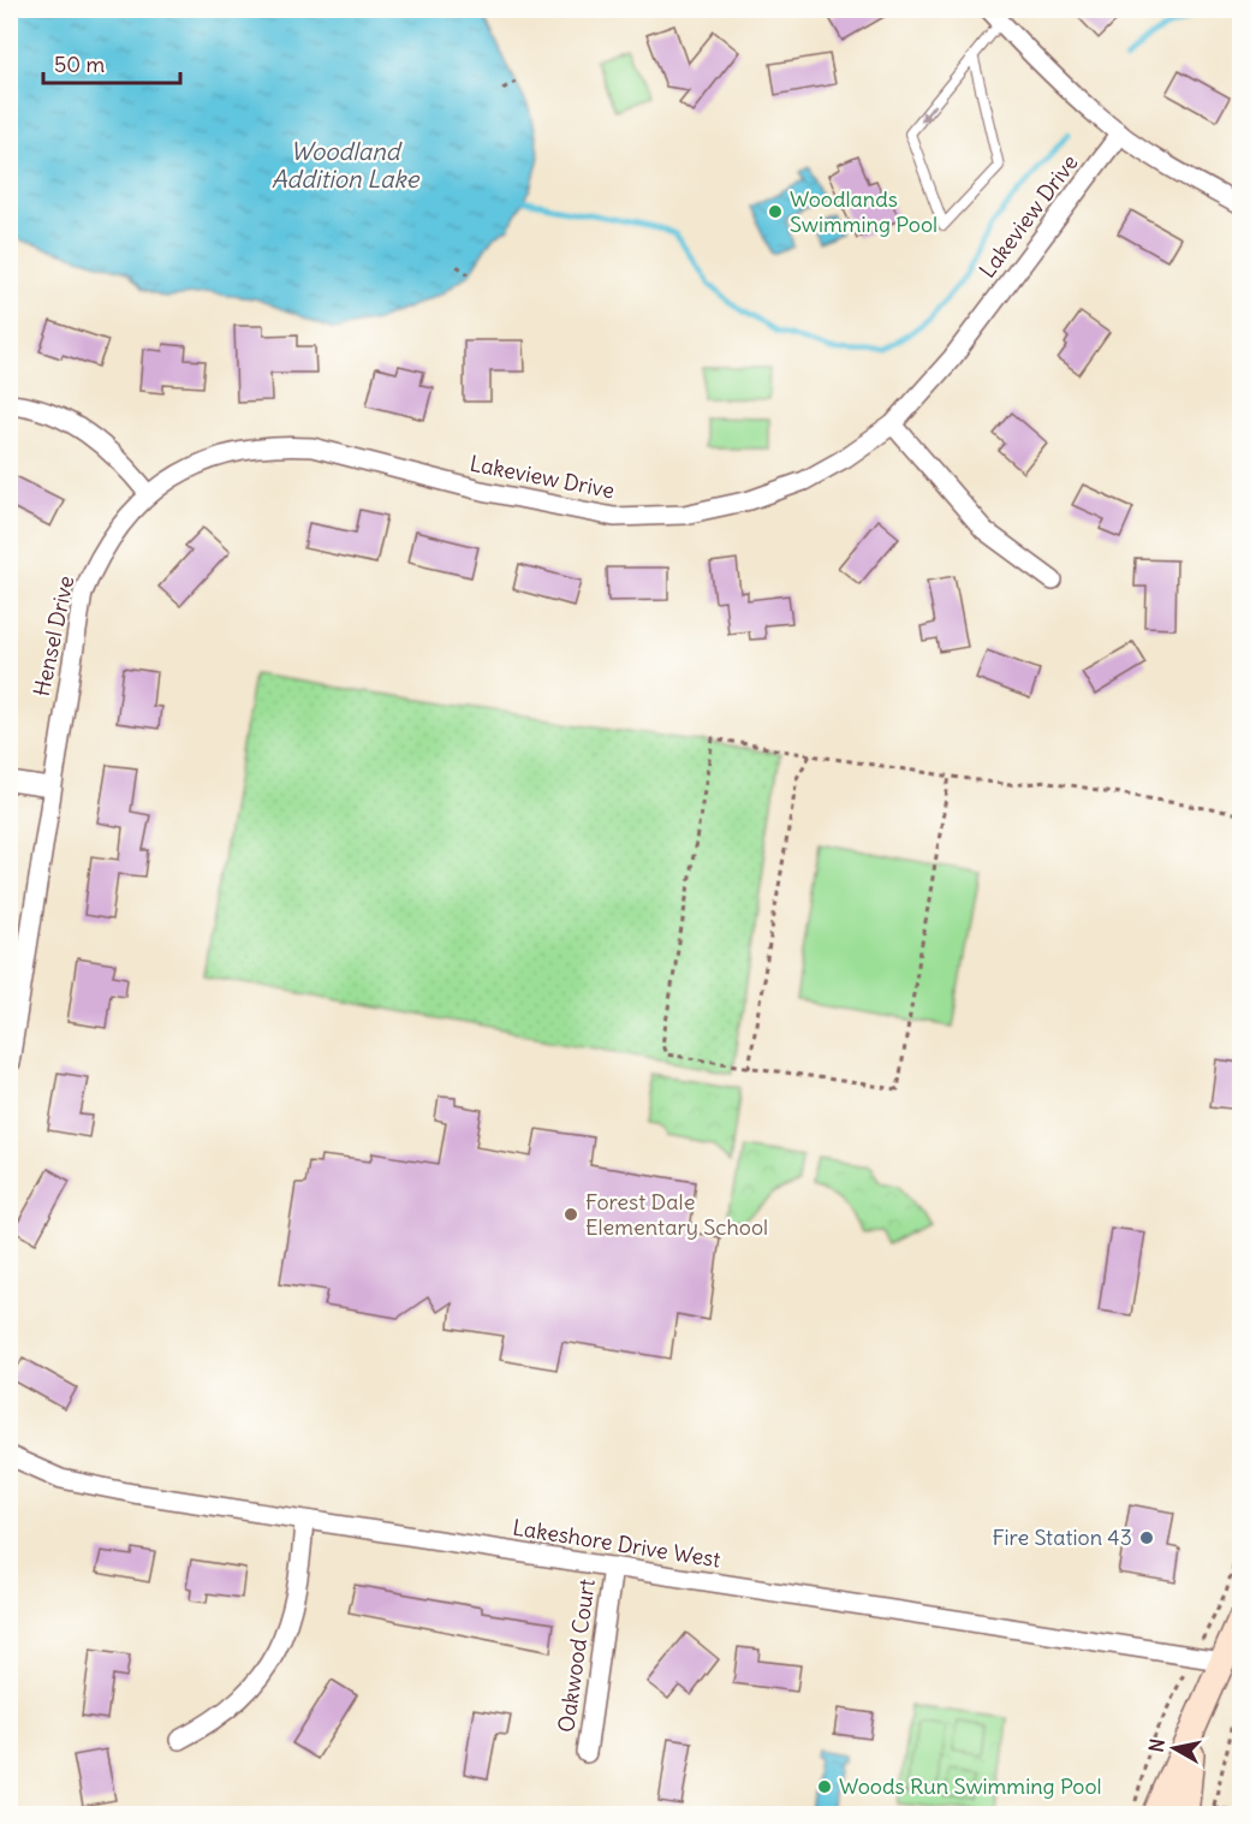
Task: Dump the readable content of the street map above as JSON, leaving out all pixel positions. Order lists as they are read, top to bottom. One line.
{"streets":{"street":["Lakeview Drive","Hensel Drive","Lakeshore Drive West","Oakwood Court"]},"crossings":[["Lakeview Drive","Hensel Drive"],["Lakeshore Drive West","Oakwood Court"]],"water":["Woodland Addition Lake"],"places":["Woodlands Swimming Pool","Forest Dale Elementary School","Fire Station 43","Woods Run Swimming Pool"],"scale_bar":"50 m","north":"left"}
